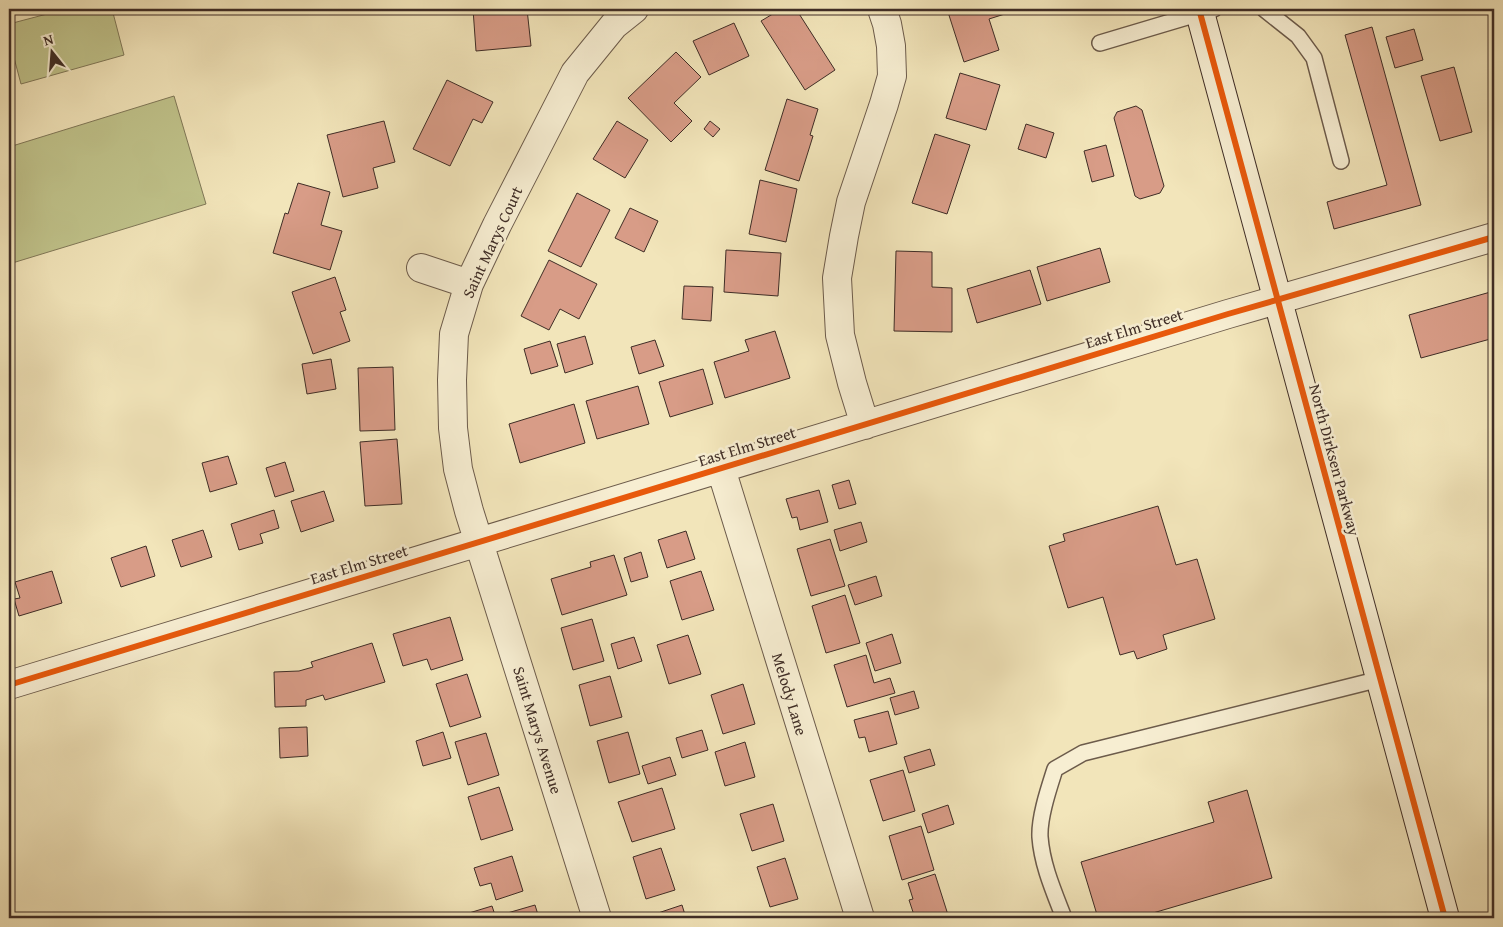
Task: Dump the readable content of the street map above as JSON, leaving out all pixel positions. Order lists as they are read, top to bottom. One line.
{"streets":{"street":["Saint Marys Court","East Elm Street","North Dirksen Parkway","Melody Lane","Saint Marys Avenue"]},"crossings":[["Saint Marys Court","East Elm Street"],["Saint Marys Court","Saint Marys Avenue"],["East Elm Street","North Dirksen Parkway"],["East Elm Street","Melody Lane"],["East Elm Street","Saint Marys Avenue"]],"north":"top"}
